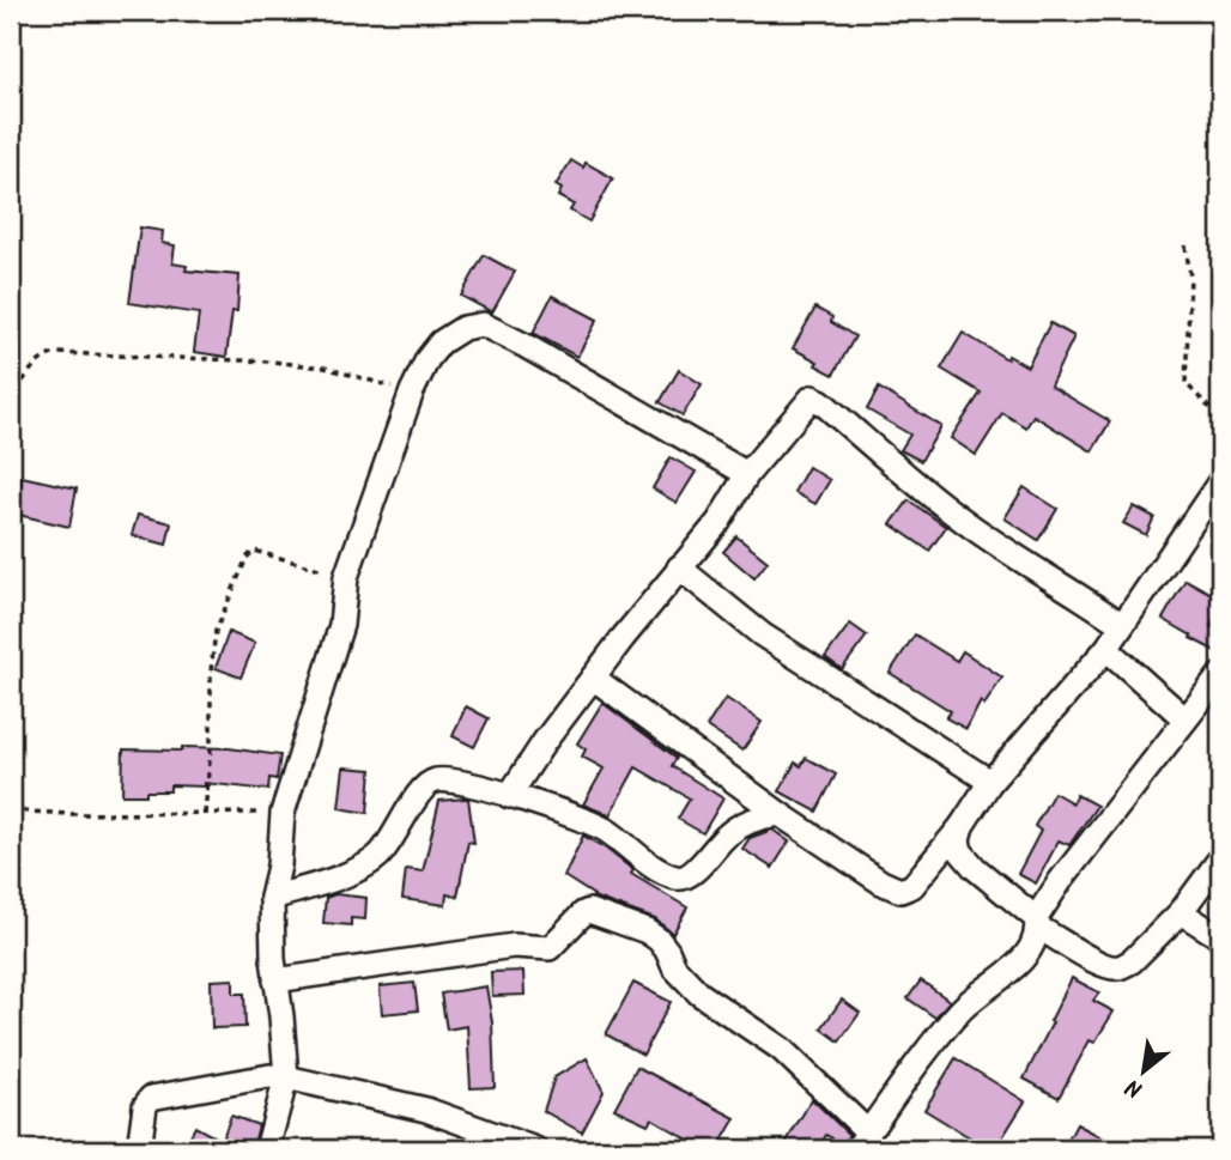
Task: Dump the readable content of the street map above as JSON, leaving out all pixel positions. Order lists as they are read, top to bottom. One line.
{"north":"bottom left"}
